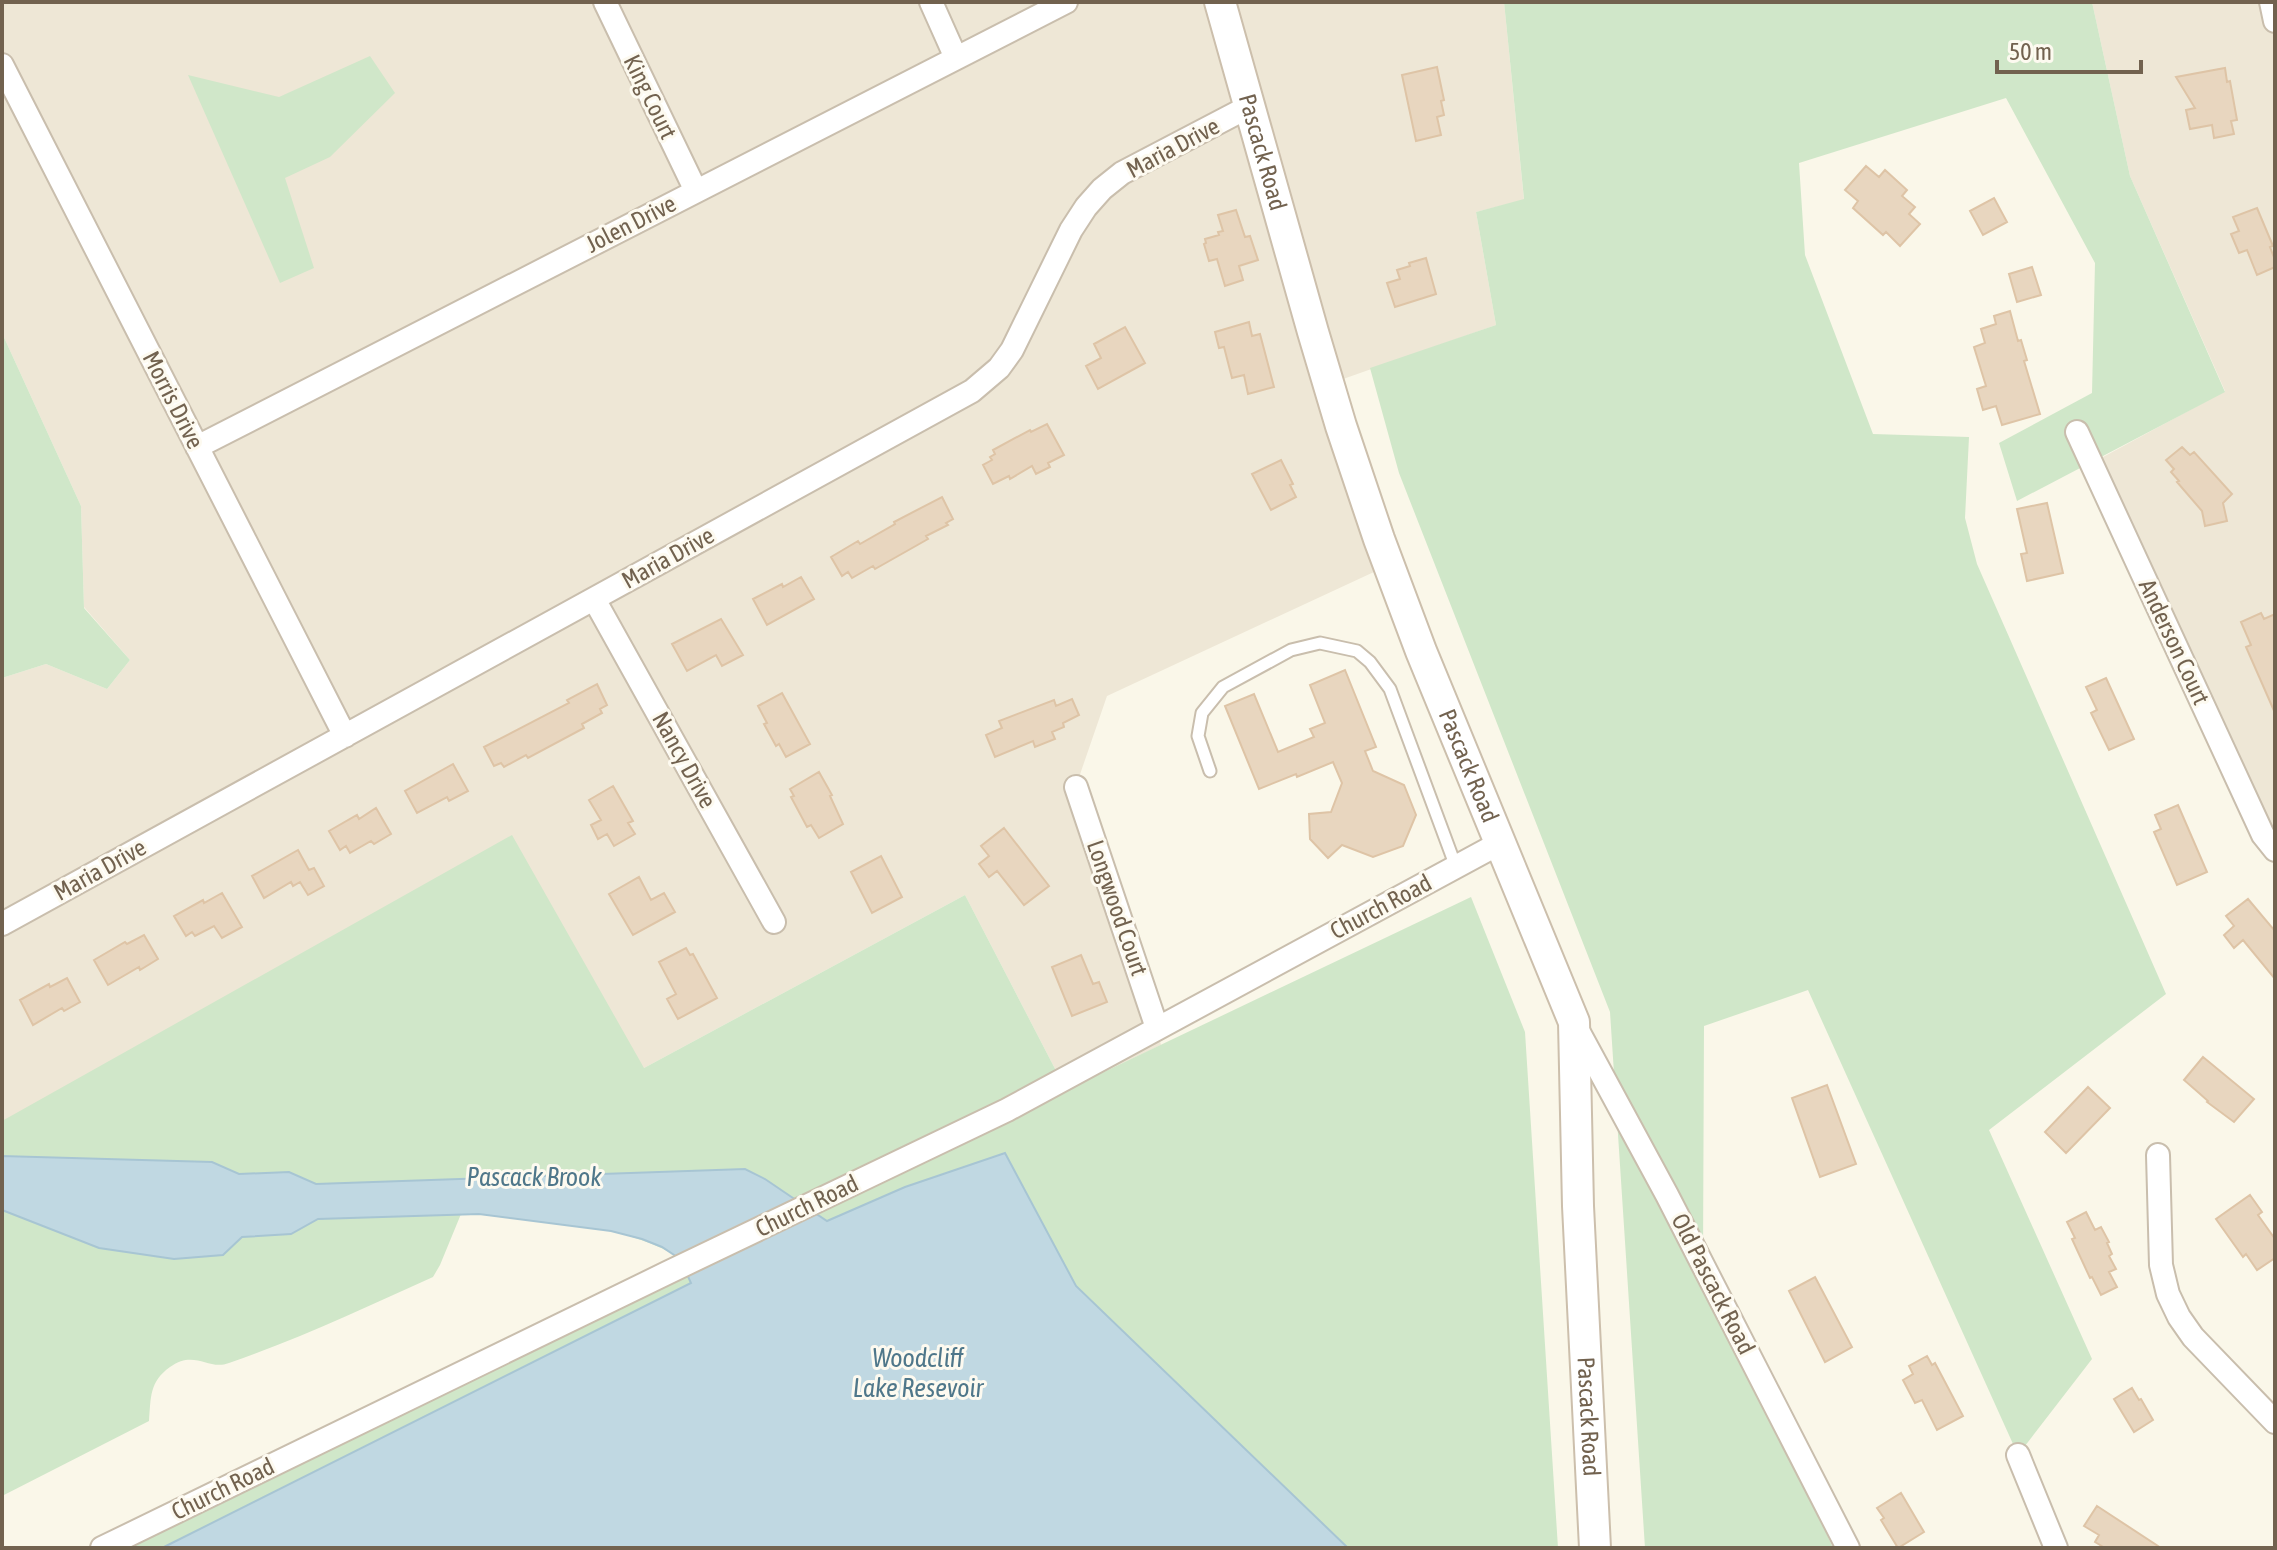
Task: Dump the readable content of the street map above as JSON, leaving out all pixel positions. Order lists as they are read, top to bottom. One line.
{"streets":{"street":["King Court","Maria Drive","Pascack Road","Jolen Drive","Morris Drive","Anderson Court","Nancy Drive","Church Road","Longwood Court","Old Pascack Road"]},"crossings":[["King Court","Jolen Drive"],["Maria Drive","Pascack Road"],["Maria Drive","Morris Drive"],["Maria Drive","Nancy Drive"],["Pascack Road","Church Road"],["Pascack Road","Old Pascack Road"],["Jolen Drive","Morris Drive"],["Church Road","Longwood Court"]],"water":["Pascack Brook","Woodcliff Lake Resevoir"],"scale_bar":"50 m"}
